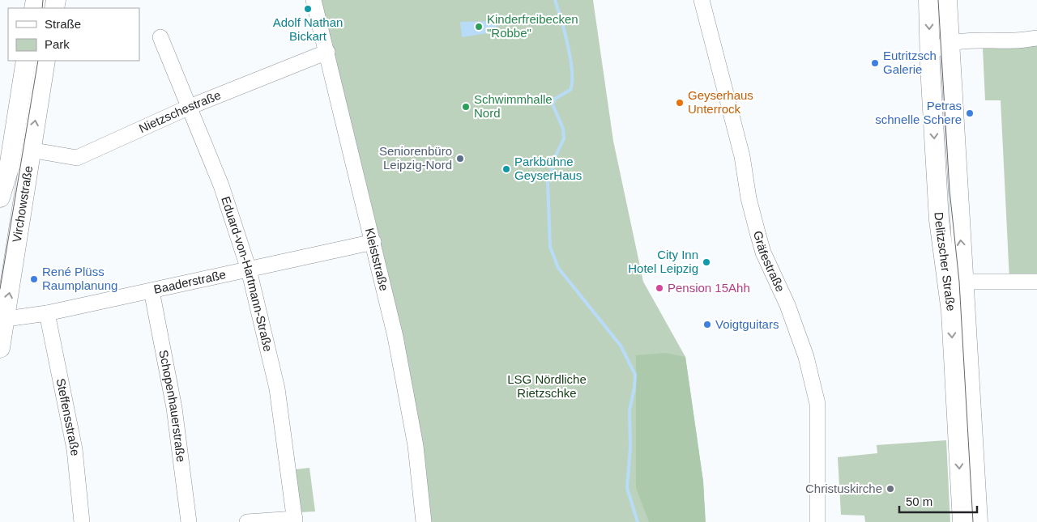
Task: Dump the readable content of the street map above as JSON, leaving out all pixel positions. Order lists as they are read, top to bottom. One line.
{"streets":{"main road":["Virchowstraße","Delitzscher Straße"],"street":["Nietzschestraße","Kleiststraße","Gräfestraße","Eduard-von-Hartmann-Straße","Baaderstraße","Schopenhauerstraße","Steffensstraße"]},"crossings":[["Nietzschestraße","Virchowstraße"],["Nietzschestraße","Kleiststraße"],["Nietzschestraße","Eduard-von-Hartmann-Straße"],["Virchowstraße","Baaderstraße"],["Kleiststraße","Baaderstraße"],["Eduard-von-Hartmann-Straße","Baaderstraße"],["Baaderstraße","Schopenhauerstraße"],["Baaderstraße","Steffensstraße"]],"parks":["LSG Nördliche Rietzschke"],"places":["Adolf Nathan Bickart","Kinderfreibecken \"Robbe\"","Eutritzsch Galerie","Geyserhaus Unterrock","Schwimmhalle Nord","Petras schnelle Schere","Seniorenbüro Leipzig-Nord","Parkbühne GeyserHaus","City Inn Hotel Leipzig","René Plüss Raumplanung","Pension 15Ahh","Voigtguitars","Christuskirche"],"legend":["Straße","Park"],"scale_bar":"50 m"}
